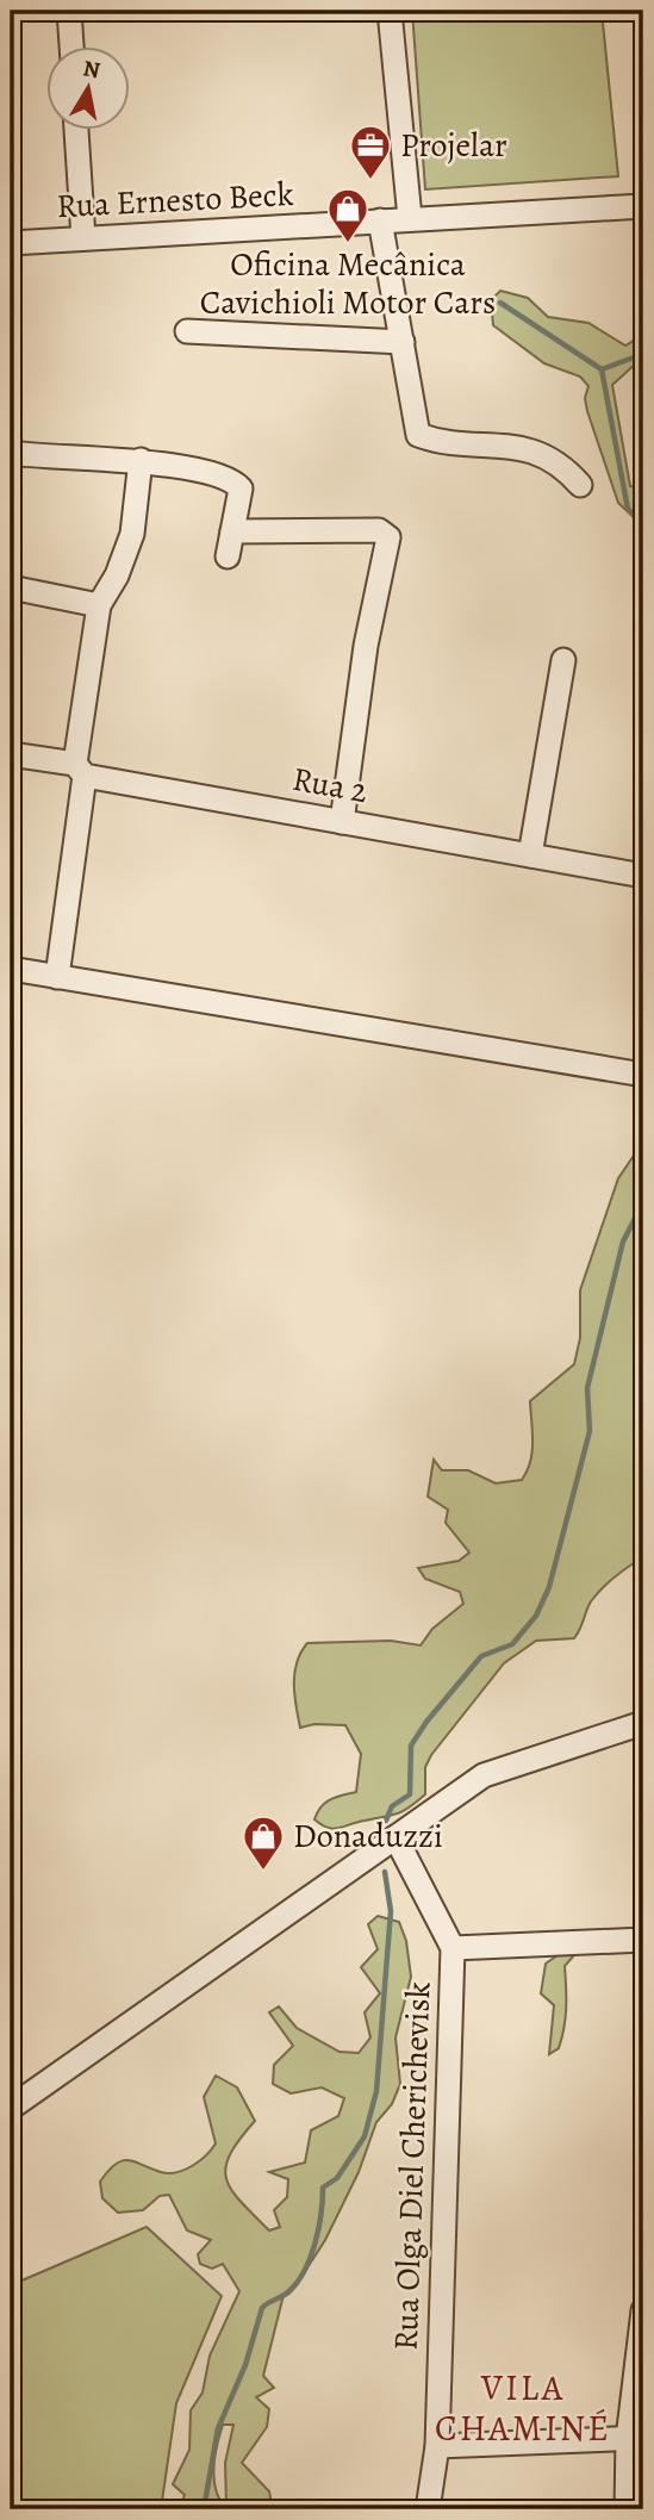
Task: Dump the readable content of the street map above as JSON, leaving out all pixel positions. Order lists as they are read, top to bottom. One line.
{"streets":{"street":["Rua Ernesto Beck","Rua 2","Rua Olga Diel Cherichevisk"]},"districts":["VILA CHAMINÉ"],"places":{"office":["Projelar"],"shop":["Oficina Mecânica Cavichioli Motor Cars","Donaduzzi"]},"north":"top"}
